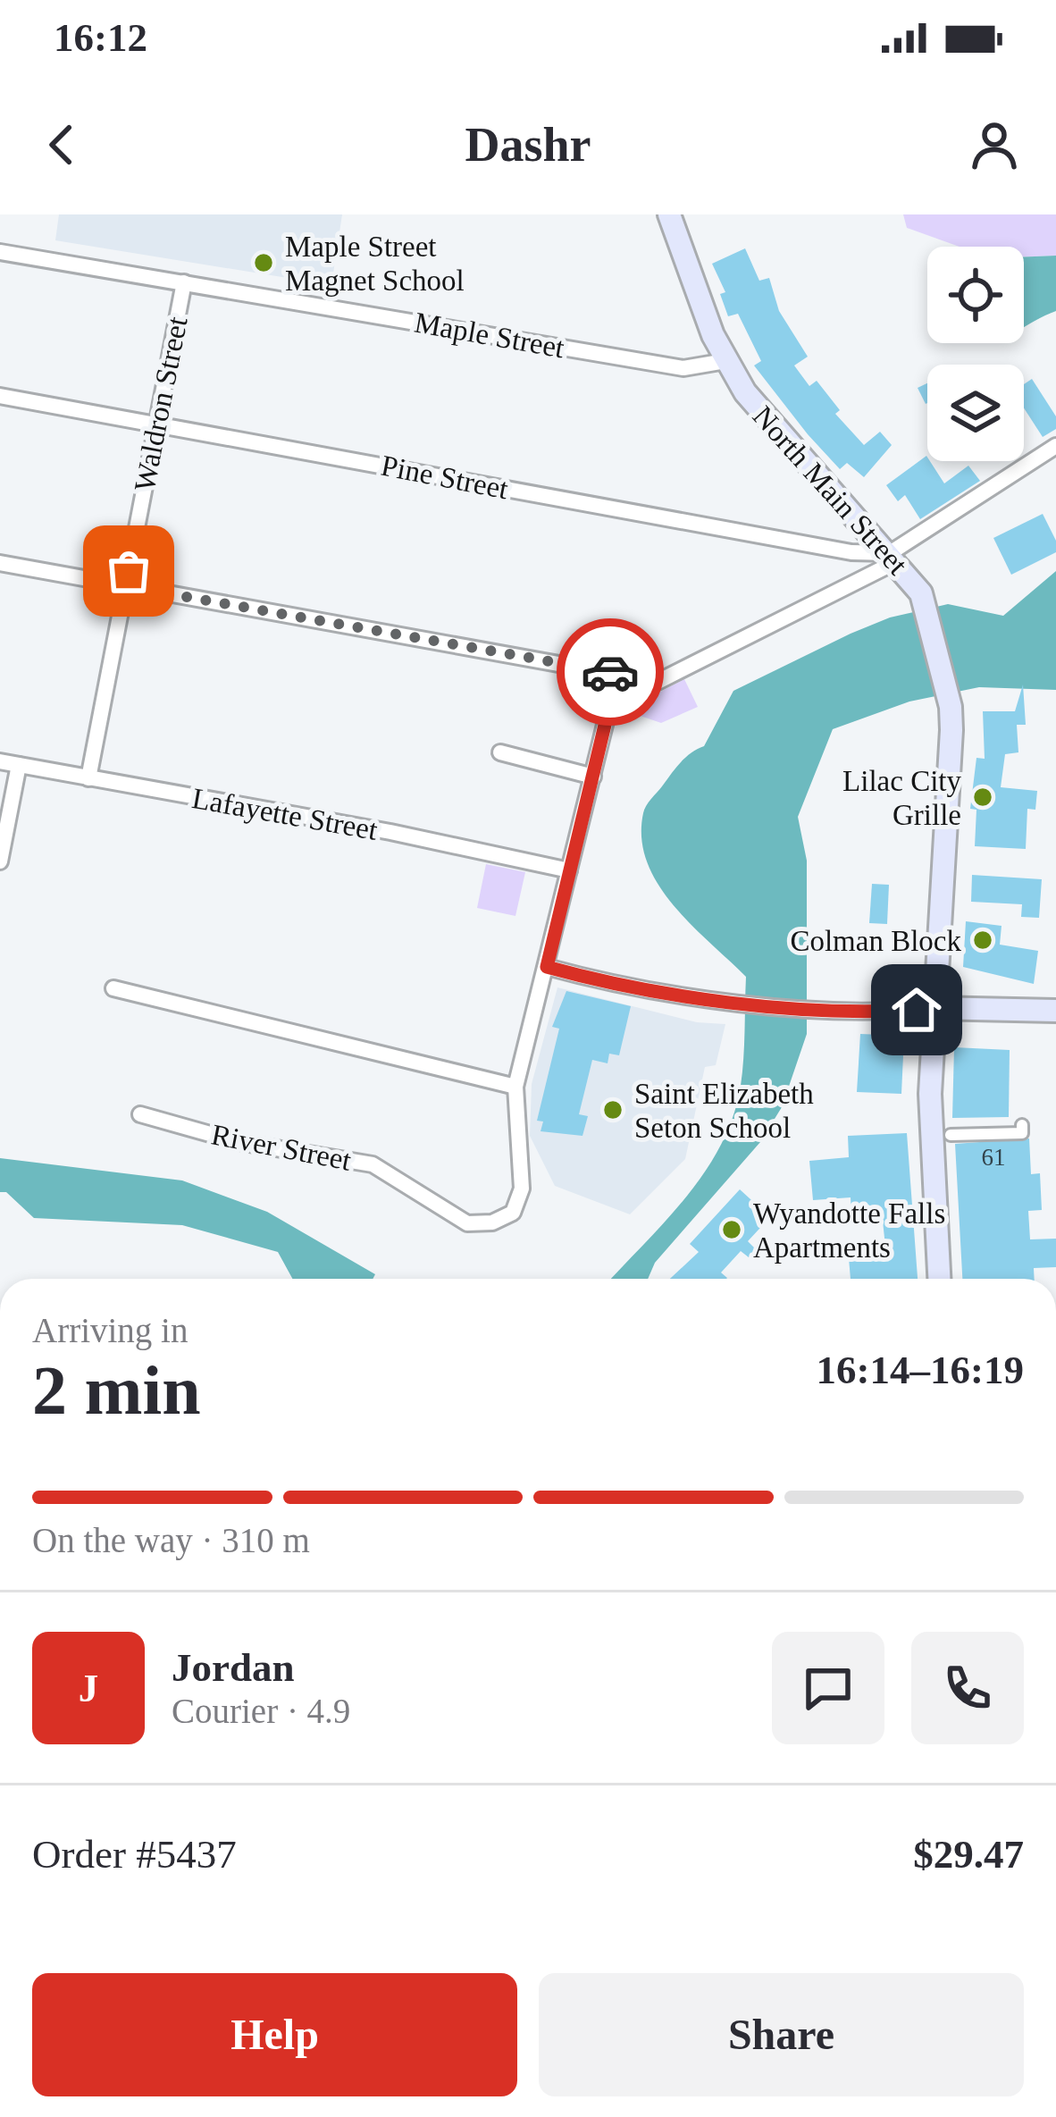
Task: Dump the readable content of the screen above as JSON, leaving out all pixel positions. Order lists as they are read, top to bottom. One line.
{"streets":{"main road":["North Main Street"],"street":["Maple Street","Waldron Street","Pine Street","Lafayette Street","River Street"]},"crossings":[["Maple Street","Waldron Street"],["Maple Street","North Main Street"],["Waldron Street","Pine Street"],["Waldron Street","Lafayette Street"],["Pine Street","North Main Street"],["Lafayette Street","River Street"]],"places":["Maple Street Magnet School","Lilac City Grille","Colman Block","Saint Elizabeth Seton School","Wyandotte Falls Apartments"],"house_numbers":["61"],"page":{"status":"16:12","header":"Dashr","heading":["2 min","Arriving in","16:14–16:19"],"panel":["Jordan","Courier · 4.9","Order #5437","$29.47"],"bar":"On the way · 310 m","round":"J","buttons":["Help","Share"]}}
